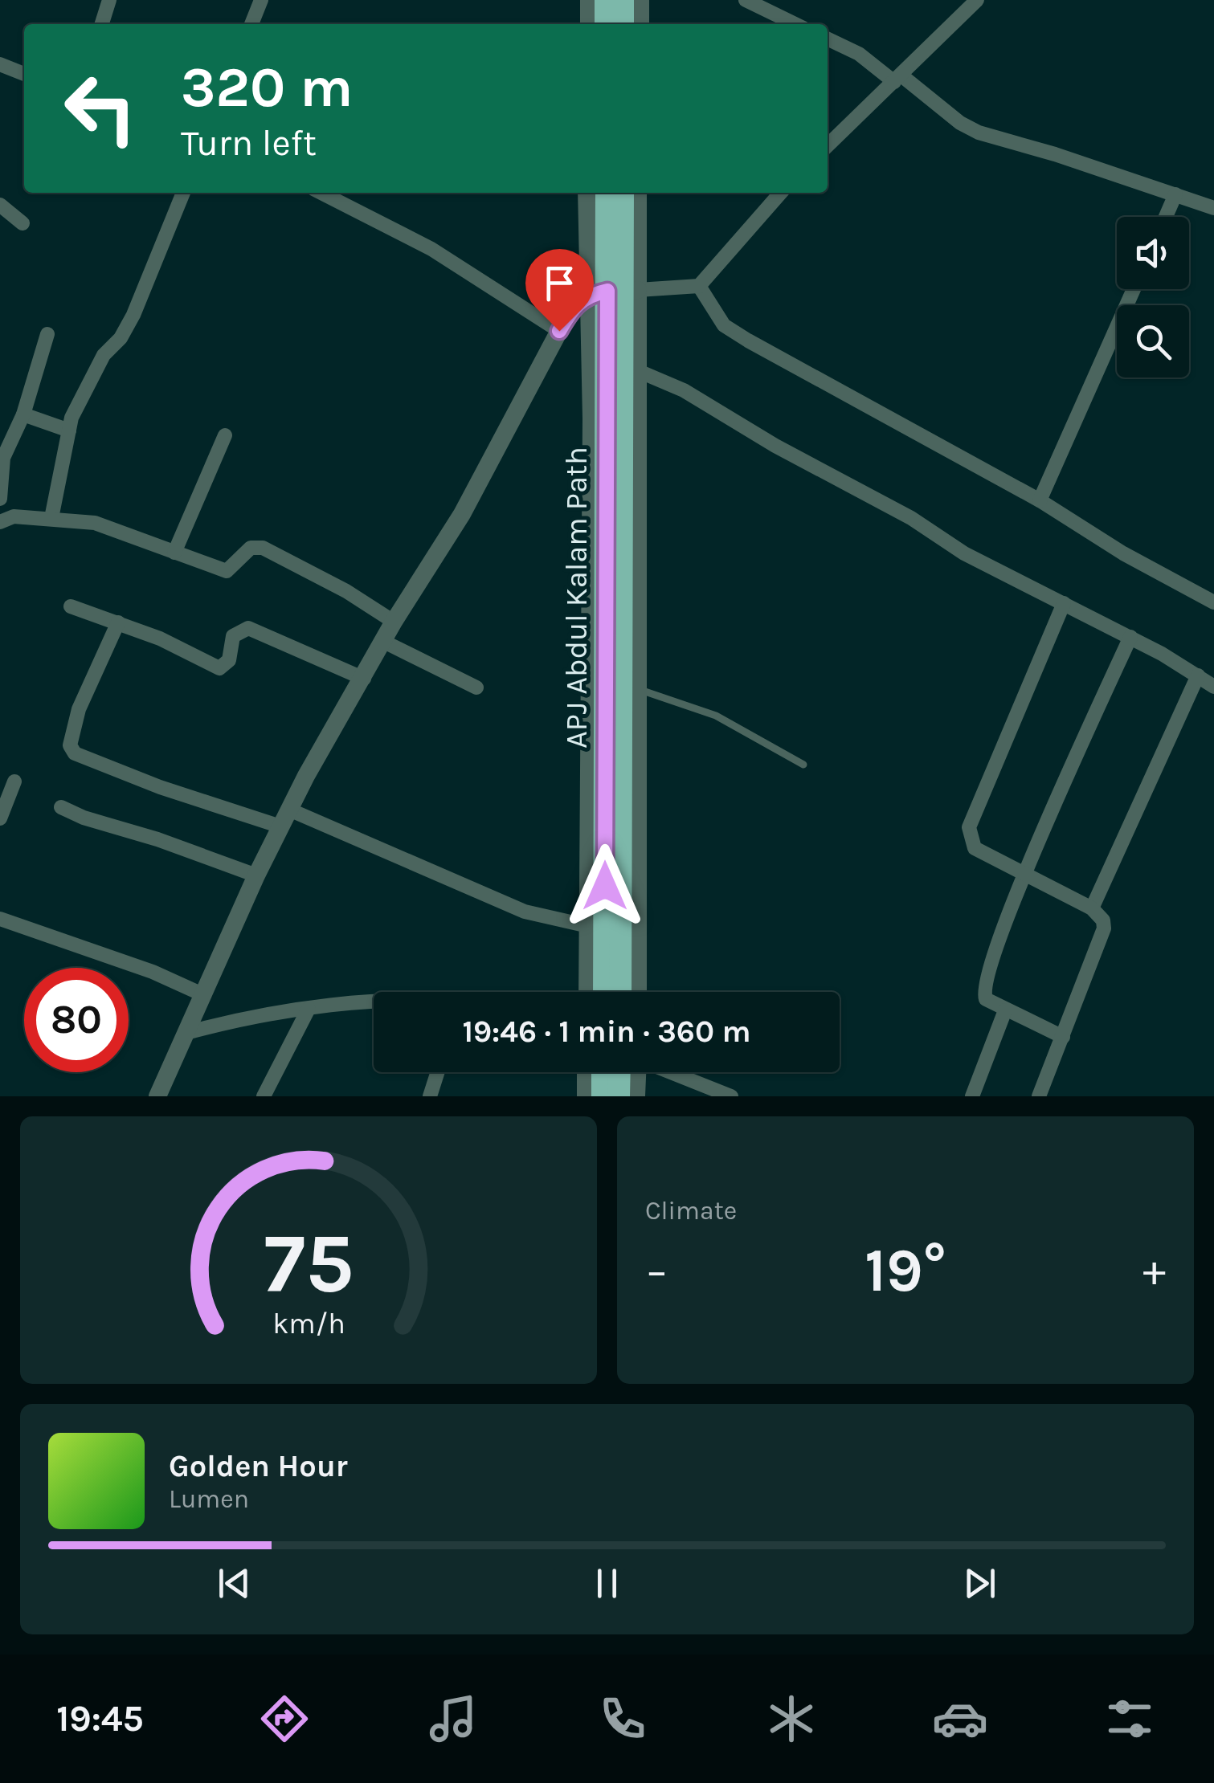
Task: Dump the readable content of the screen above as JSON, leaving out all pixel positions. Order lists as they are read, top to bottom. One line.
{"streets":{"highway":["APJ Abdul Kalam Path"]},"page":{"turn":["320 m","Turn left"],"limit":"80","trip":"19:46 · 1 min · 360 m","tile":"Climate","heat":["−","19°","+"],"song":["Golden Hour","Lumen"],"tabs":"19:45","gauge":["75","km/h"]}}
